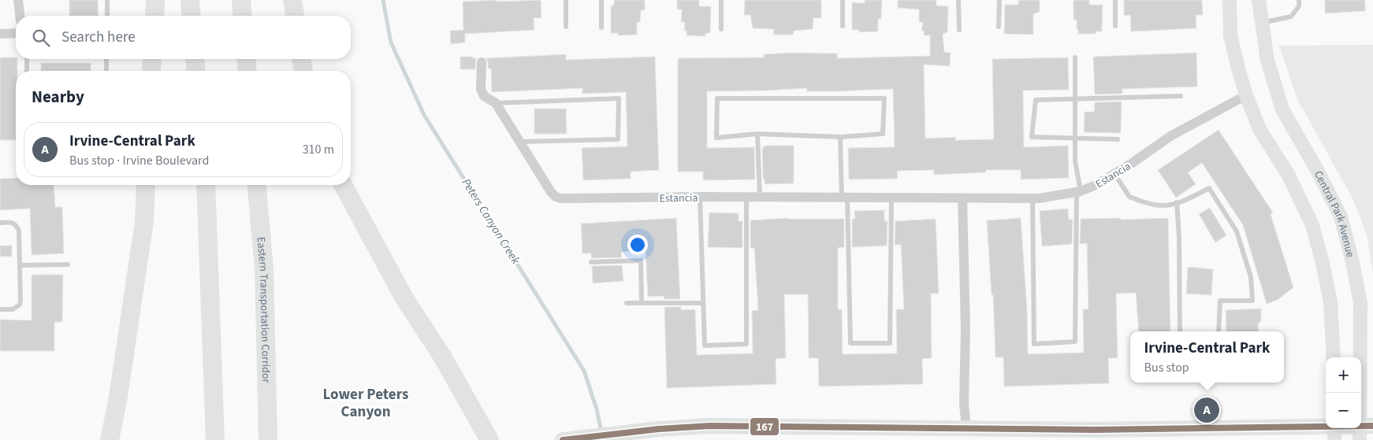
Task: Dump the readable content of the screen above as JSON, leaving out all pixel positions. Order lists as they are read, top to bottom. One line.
{"streets":{"highway":["Eastern Transportation Corridor"],"street":["Estancia","Central Park Avenue"]},"districts":["Lower Peters Canyon"],"water":["Peters Canyon Creek"],"lines":["transit line 167"],"page":{"search":"Search here","heading":"Nearby","list":[{"mark":"A","name":"Irvine-Central Park","note":"Bus stop · Irvine Boulevard","value":"310 m"}],"popup":["Irvine-Central Park","Bus stop"],"map_buttons":["+","−"],"pins":"A"}}
